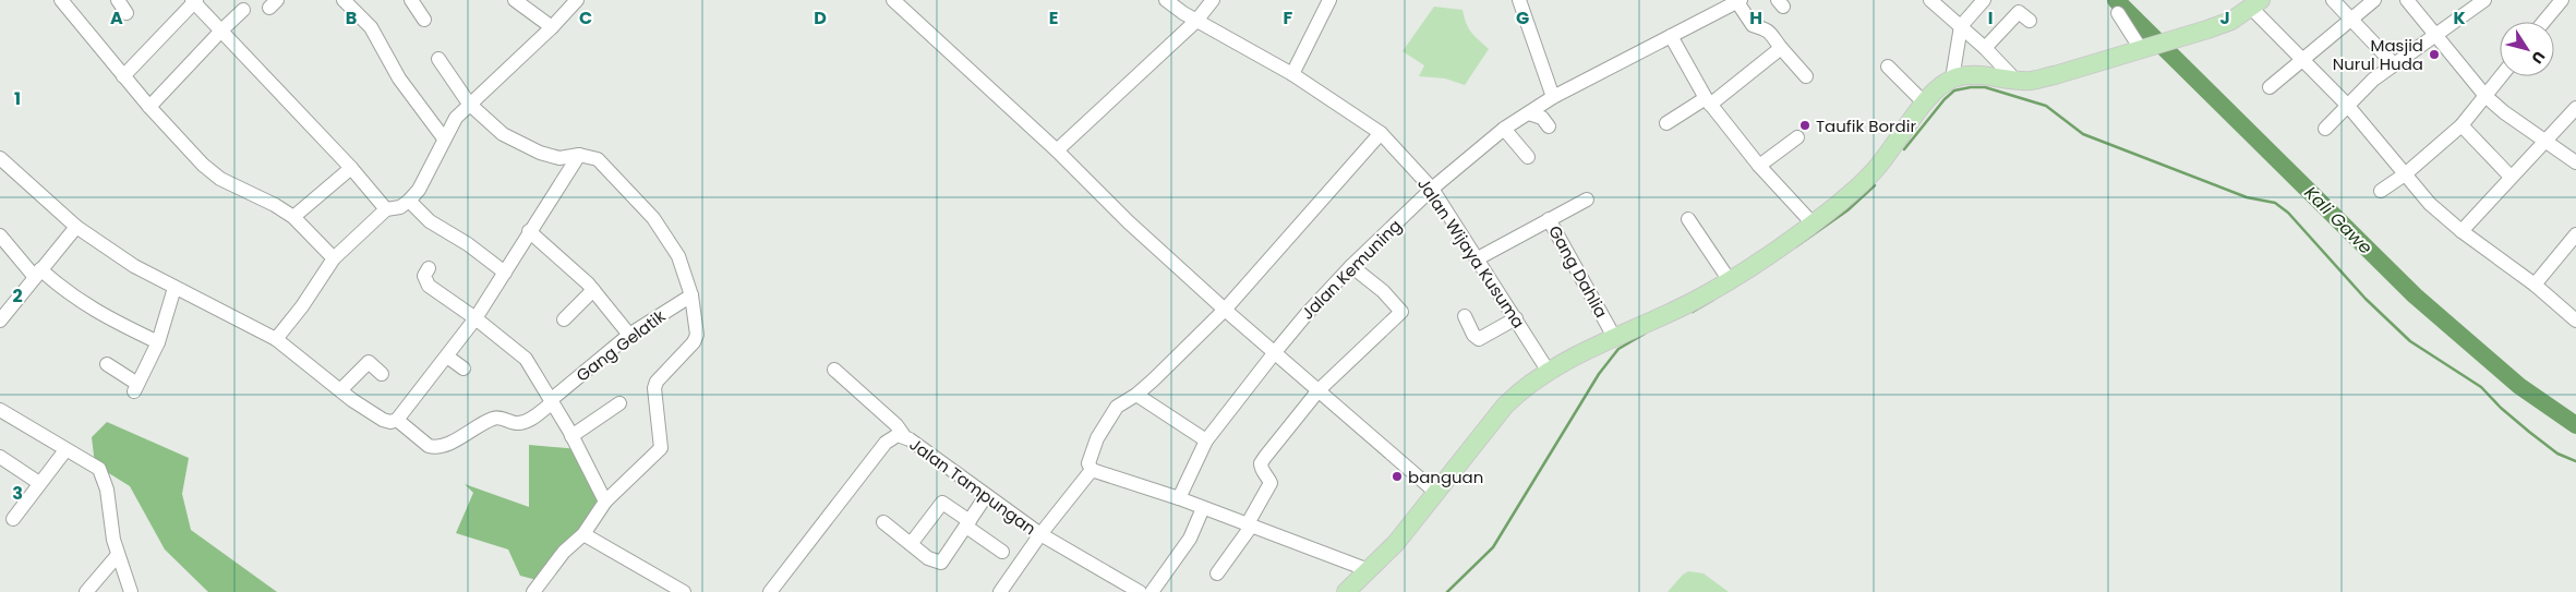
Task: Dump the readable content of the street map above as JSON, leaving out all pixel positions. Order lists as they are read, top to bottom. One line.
{"streets":{"street":["Jalan Wijaya Kusuma","Jalan Kemuning","Gang Dahlia","Gang Gelatik","Jalan Tampungan"]},"crossings":[["Jalan Wijaya Kusuma","Jalan Kemuning"],["Jalan Wijaya Kusuma","Gang Dahlia"]],"water":["Kali Gawe"],"places":["Masjid Nurul Huda","Taufik Bordir","banguan"],"north":"bottom right","grid":{"columns":["A","B","C","D","E","F","G","H","I","J","K"],"rows":["1","2","3"]}}
